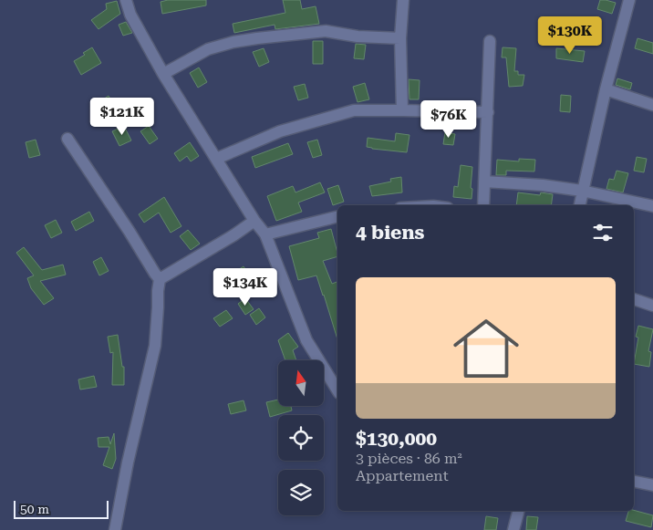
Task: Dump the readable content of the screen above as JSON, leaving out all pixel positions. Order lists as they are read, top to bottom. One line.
{"scale_bar":"50 m","north":"top","page":{"price":["$130K","$121K","$76K","$134K"],"heading":"4 biens","list":[{"name":"$130,000","note":"3 pièces · 86 m² · Appartement"}],"scale":"50 m"}}
